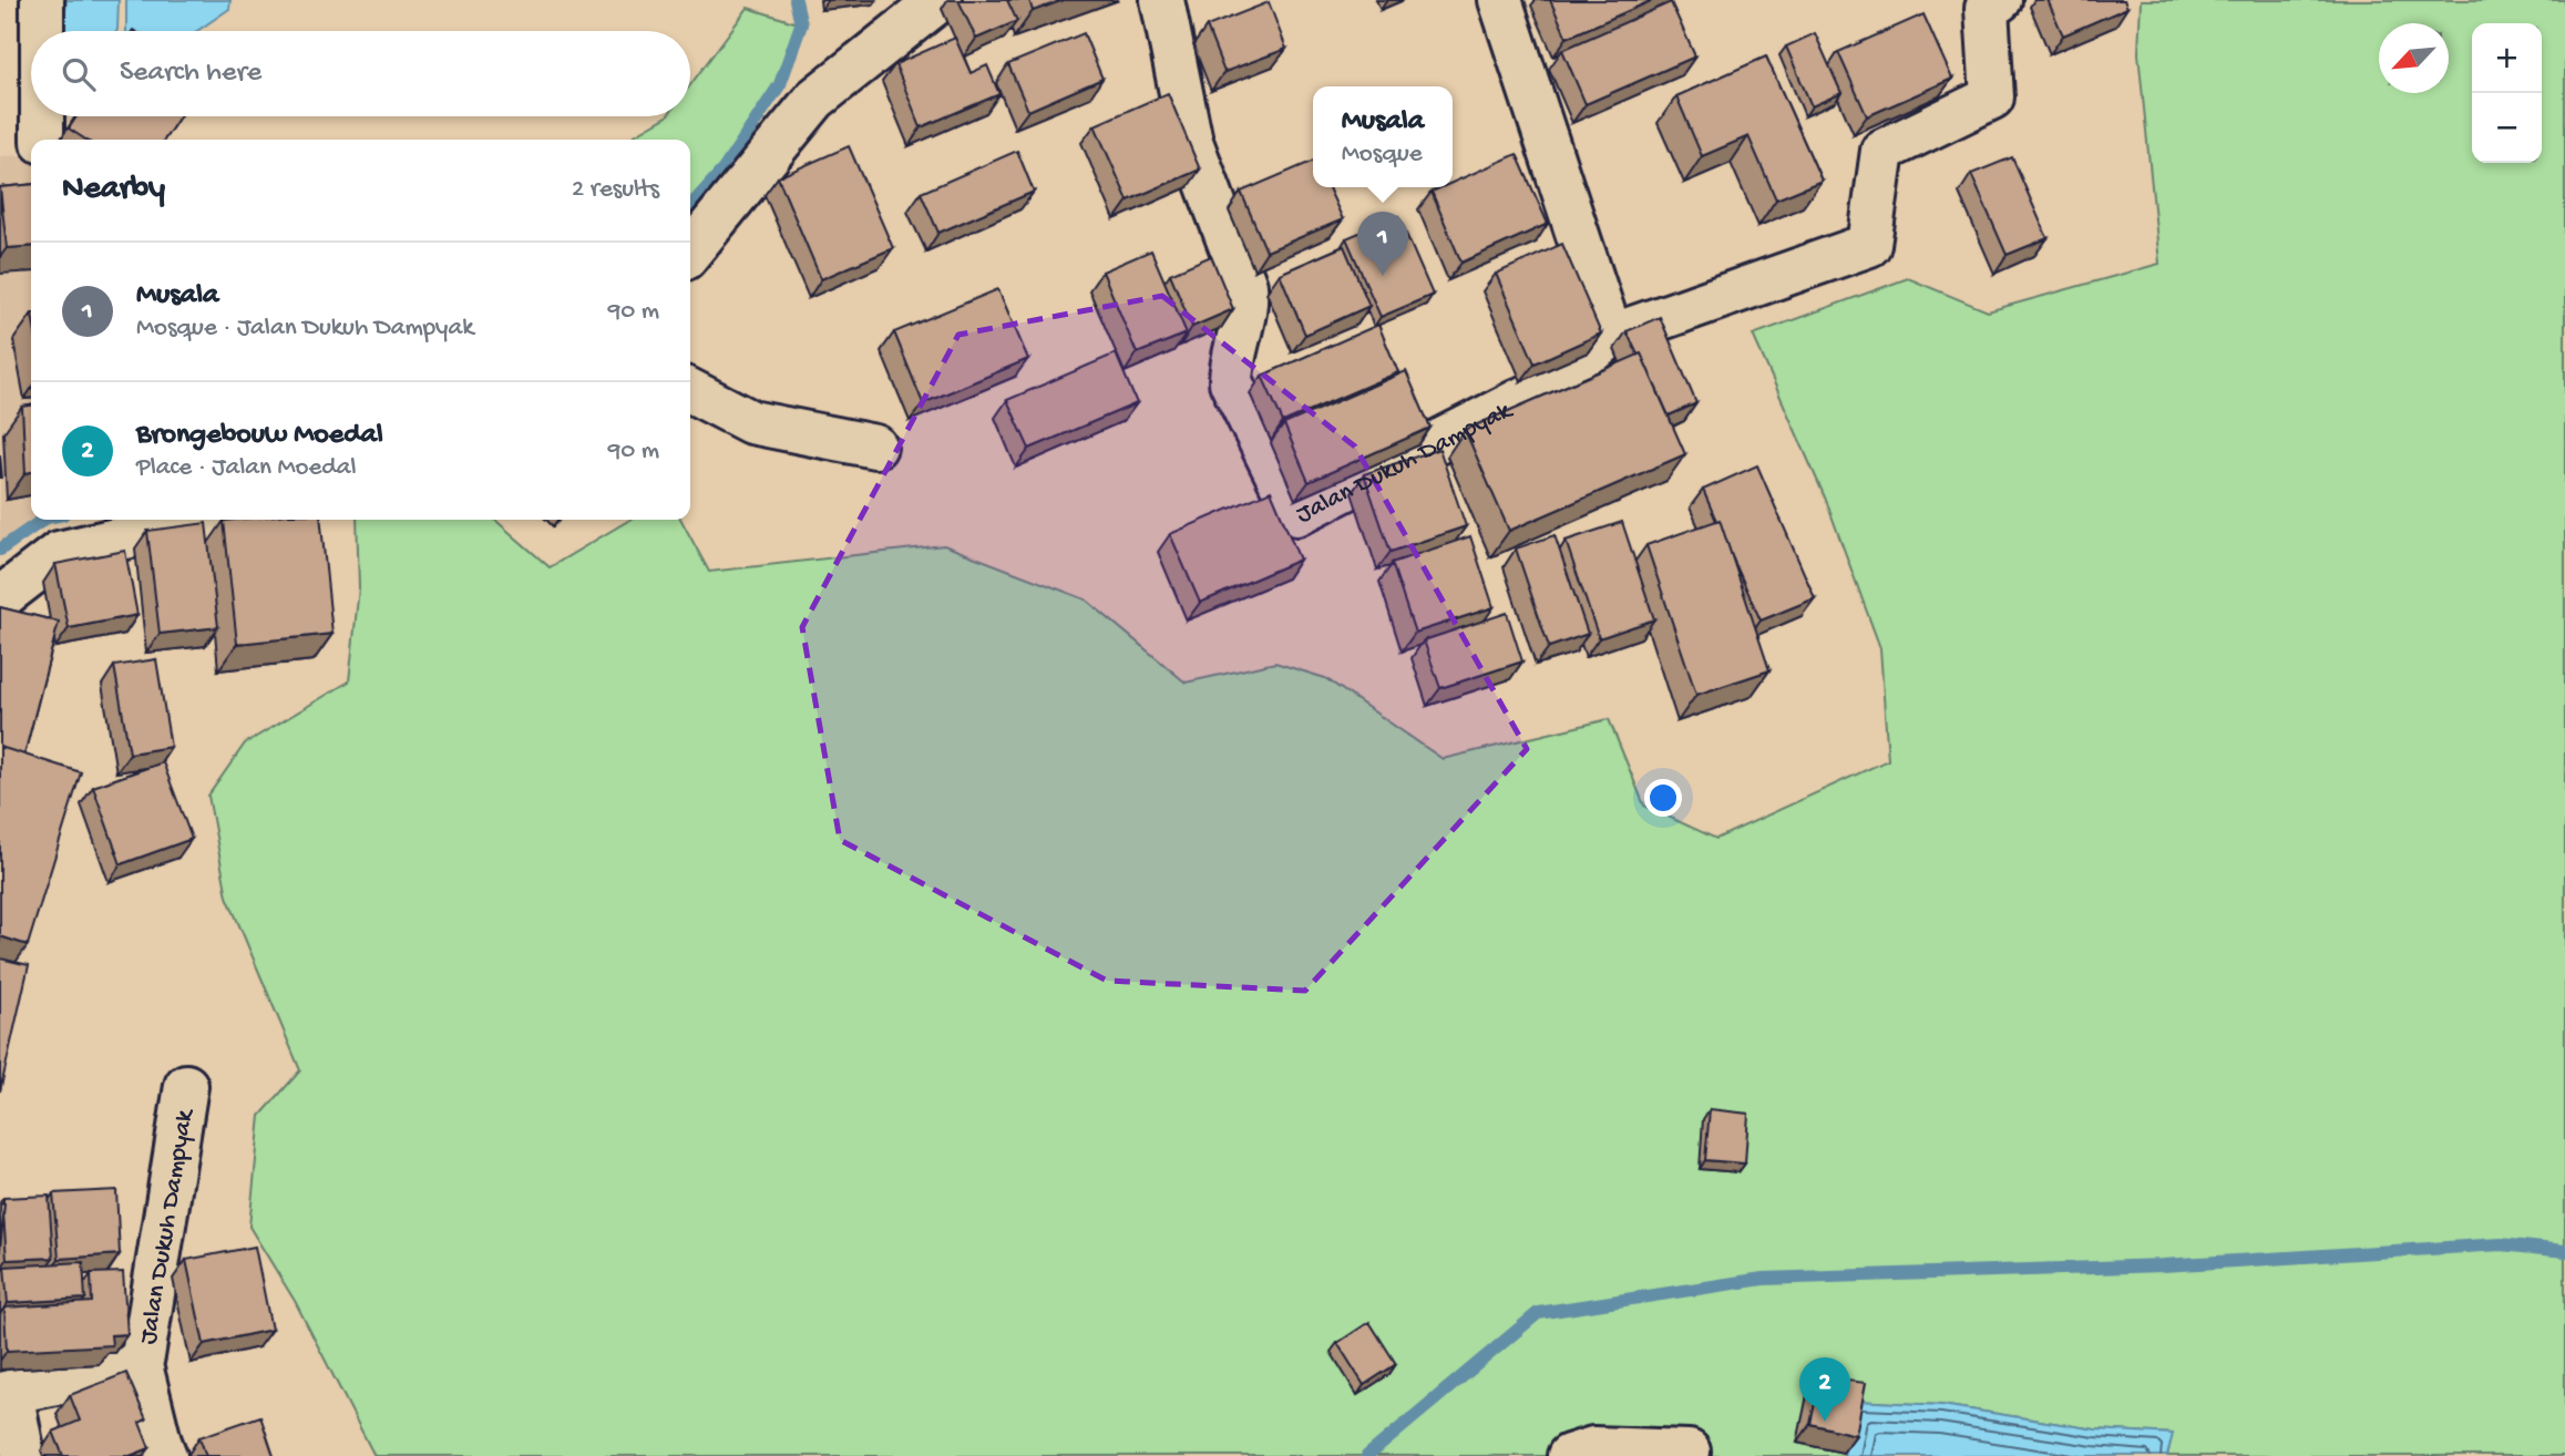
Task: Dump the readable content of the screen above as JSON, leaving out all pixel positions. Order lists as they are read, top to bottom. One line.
{"streets":{"street":["Jalan Dukuh Dampyak"]},"north":"bottom left","page":{"map_buttons":["+","−"],"search":"Search here","popup":["Musala","Mosque"],"heading":["Nearby","2 results"],"pins":["1","2"],"list":[{"mark":"1","name":"Musala","note":"Mosque · Jalan Dukuh Dampyak","value":"90 m"},{"mark":"2","name":"Brongebouw Moedal","note":"Place · Jalan Moedal","value":"90 m"}]}}
